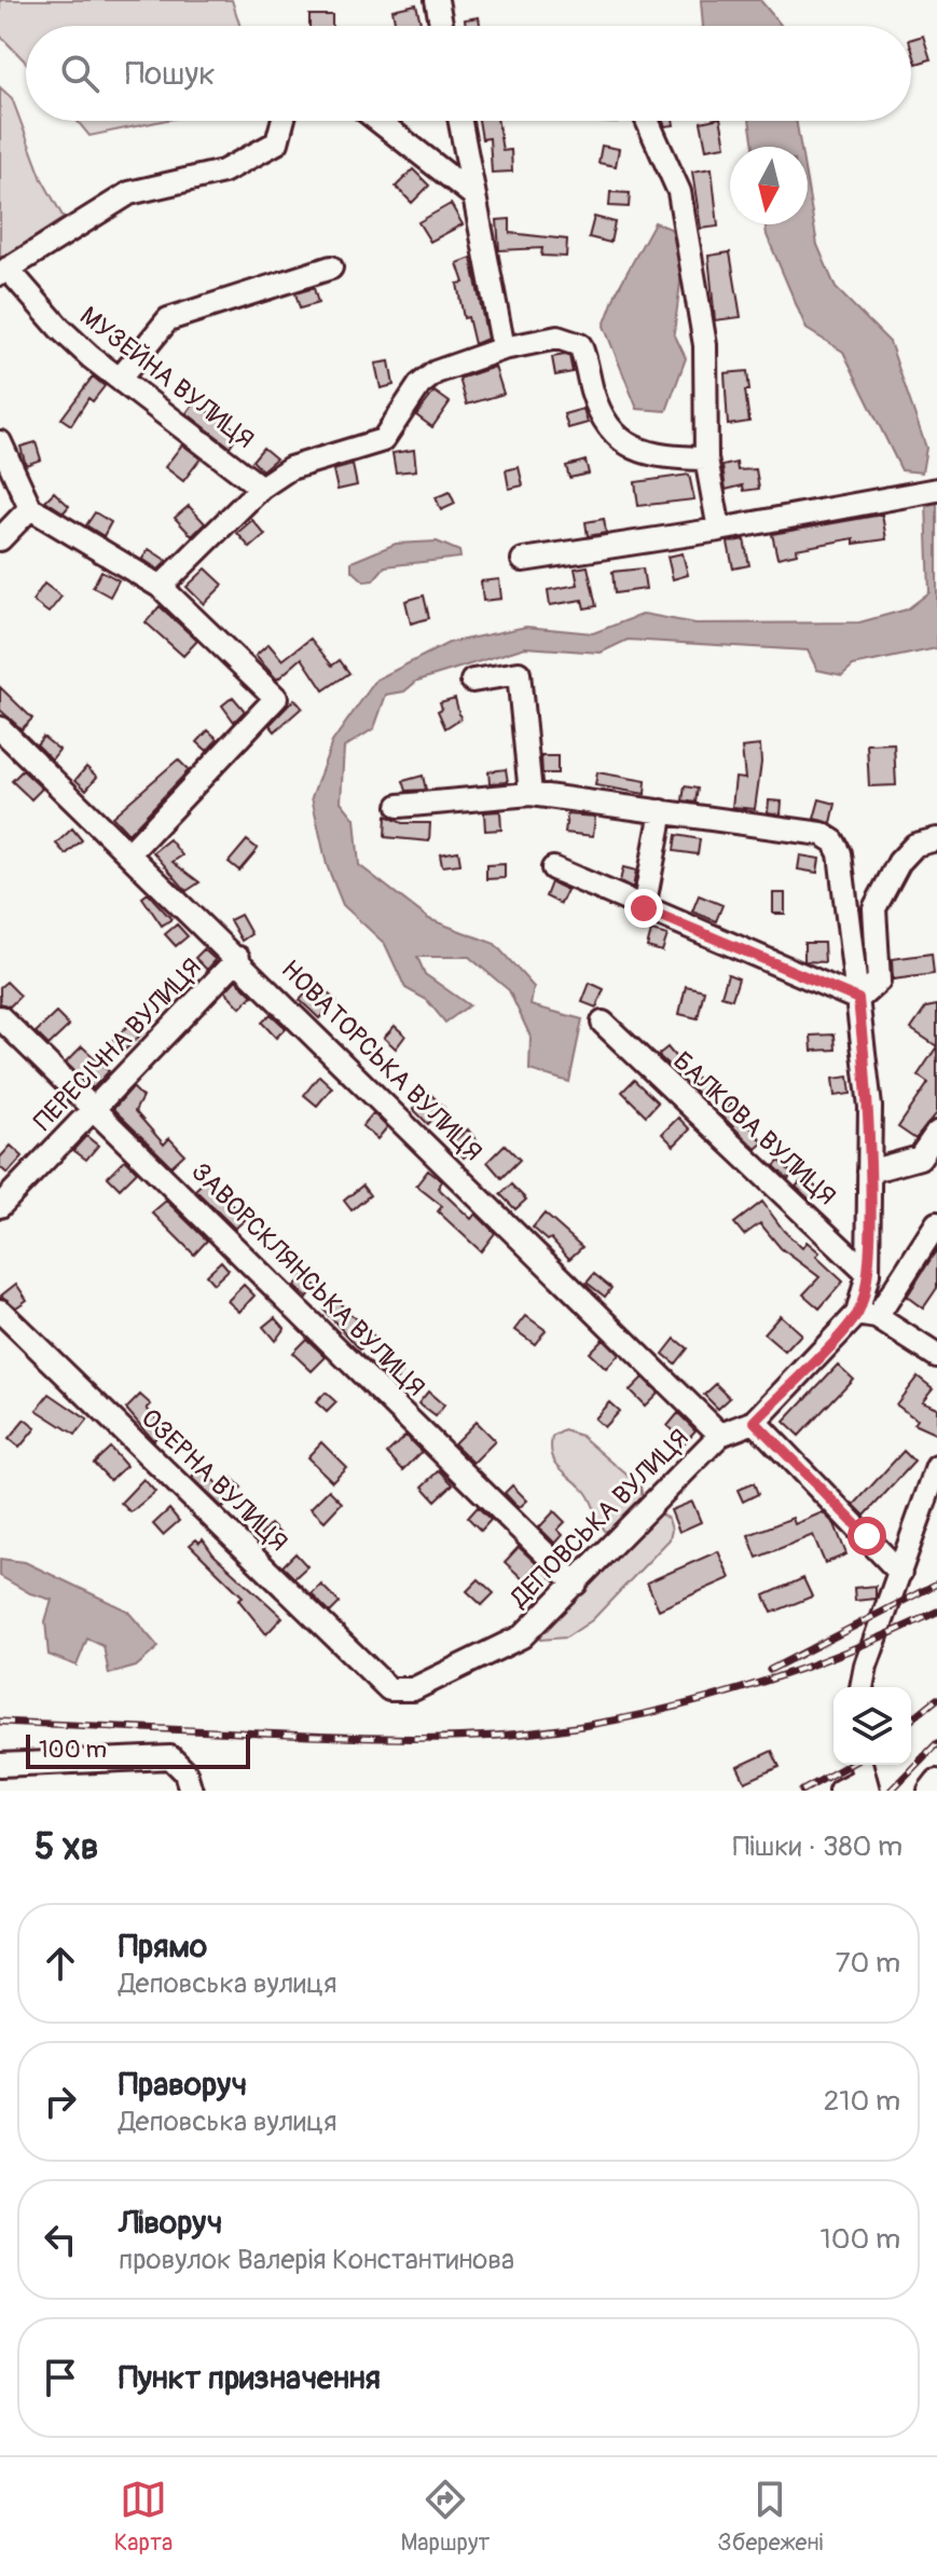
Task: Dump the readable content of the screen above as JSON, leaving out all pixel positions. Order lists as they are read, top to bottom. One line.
{"streets":{"street":["МУЗЕЙНА ВУЛИЦЯ","ПЕРЕСІЧНА ВУЛИЦЯ","НОВАТОРСЬКА ВУЛИЦЯ","БАЛКОВА ВУЛИЦЯ","ЗАВОРСКЛЯНСЬКА ВУЛИЦЯ","ОЗЕРНА ВУЛИЦЯ","ДЕПОВСЬКА ВУЛИЦЯ"]},"crossings":[["ПЕРЕСІЧНА ВУЛИЦЯ","НОВАТОРСЬКА ВУЛИЦЯ"],["ПЕРЕСІЧНА ВУЛИЦЯ","ЗАВОРСКЛЯНСЬКА ВУЛИЦЯ"],["НОВАТОРСЬКА ВУЛИЦЯ","ДЕПОВСЬКА ВУЛИЦЯ"],["БАЛКОВА ВУЛИЦЯ","ДЕПОВСЬКА ВУЛИЦЯ"],["ЗАВОРСКЛЯНСЬКА ВУЛИЦЯ","ДЕПОВСЬКА ВУЛИЦЯ"],["ОЗЕРНА ВУЛИЦЯ","ДЕПОВСЬКА ВУЛИЦЯ"]],"scale_bar":"100 m","north":"bottom","page":{"search":"Пошук","scale":"100 m","heading":["5 хв","Пішки · 380 m"],"list":[["Прямо","Деповська вулиця","70 m"],["Праворуч","Деповська вулиця","210 m"],["Ліворуч","провулок Валерія Константинова","100 m"],"Пункт призначення"],"nav":["Карта","Маршрут","Збережені"]}}
